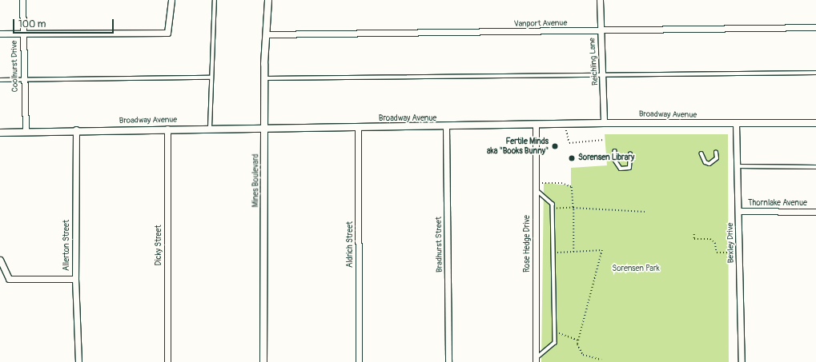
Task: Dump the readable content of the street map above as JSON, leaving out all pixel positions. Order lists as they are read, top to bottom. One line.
{"streets":{"street":["Vanport Avenue","Reichling Lane","Coolhurst Drive","Broadway Avenue","Mines Boulevard","Thornlake Avenue","Bexley Drive","Rose Hedge Drive","Aldrich Street","Bradhurst Street","Allerton Street","Dicky Street"]},"crossings":[["Vanport Avenue","Reichling Lane"],["Vanport Avenue","Mines Boulevard"],["Reichling Lane","Broadway Avenue"],["Coolhurst Drive","Broadway Avenue"],["Broadway Avenue","Mines Boulevard"],["Broadway Avenue","Bexley Drive"],["Broadway Avenue","Rose Hedge Drive"],["Broadway Avenue","Aldrich Street"],["Broadway Avenue","Bradhurst Street"],["Broadway Avenue","Allerton Street"],["Broadway Avenue","Dicky Street"],["Thornlake Avenue","Bexley Drive"]],"parks":["Sorensen Park"],"places":["Fertile Minds aka \"Books Bunny\"","Sorensen Library"],"scale_bar":"100 m"}
